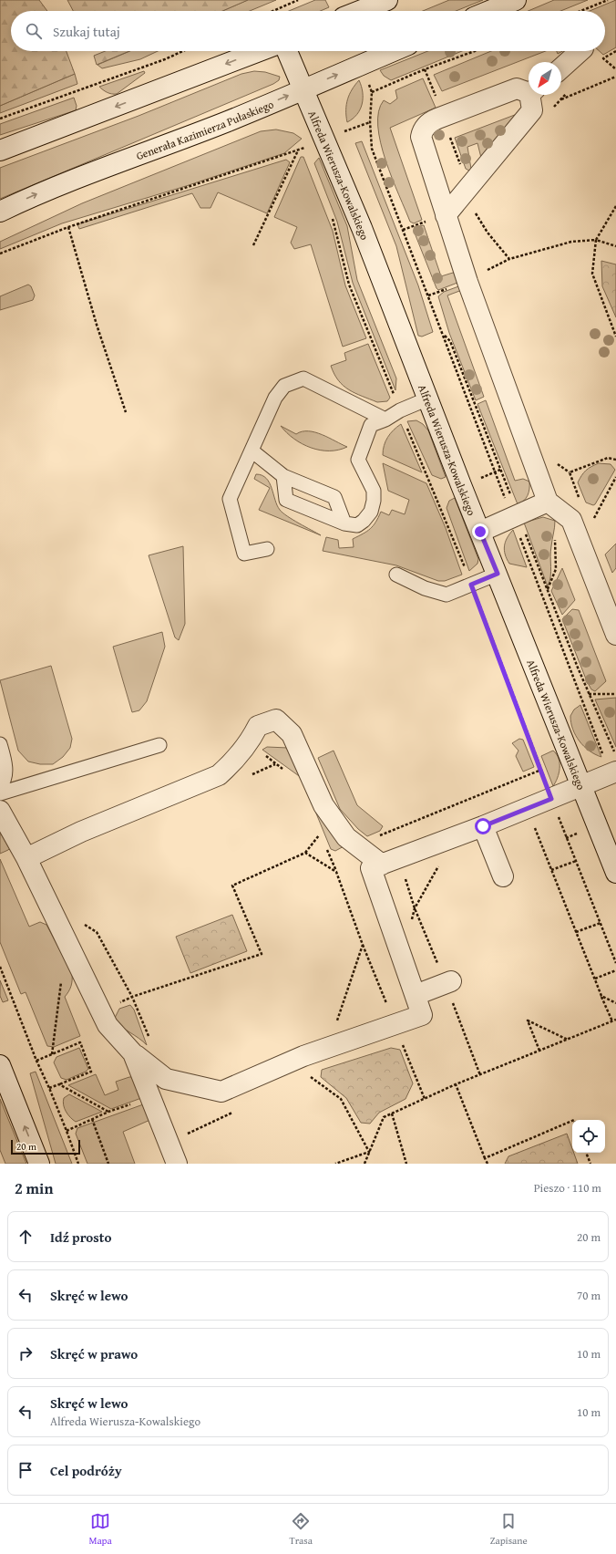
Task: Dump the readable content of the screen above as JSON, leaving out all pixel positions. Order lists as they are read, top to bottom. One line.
{"streets":{"street":["Generała Kazimierza Pułaskiego","Alfreda Wierusza-Kowalskiego"]},"crossings":[["Generała Kazimierza Pułaskiego","Alfreda Wierusza-Kowalskiego"]],"scale_bar":"20 m","north":"bottom left","page":{"search":"Szukaj tutaj","scale":"20 m","heading":["2 min","Pieszo · 110 m"],"list":[["Idź prosto","20 m"],["Skręć w lewo","70 m"],["Skręć w prawo","10 m"],["Skręć w lewo","Alfreda Wierusza-Kowalskiego","10 m"],"Cel podróży"],"nav":["Mapa","Trasa","Zapisane"]}}
